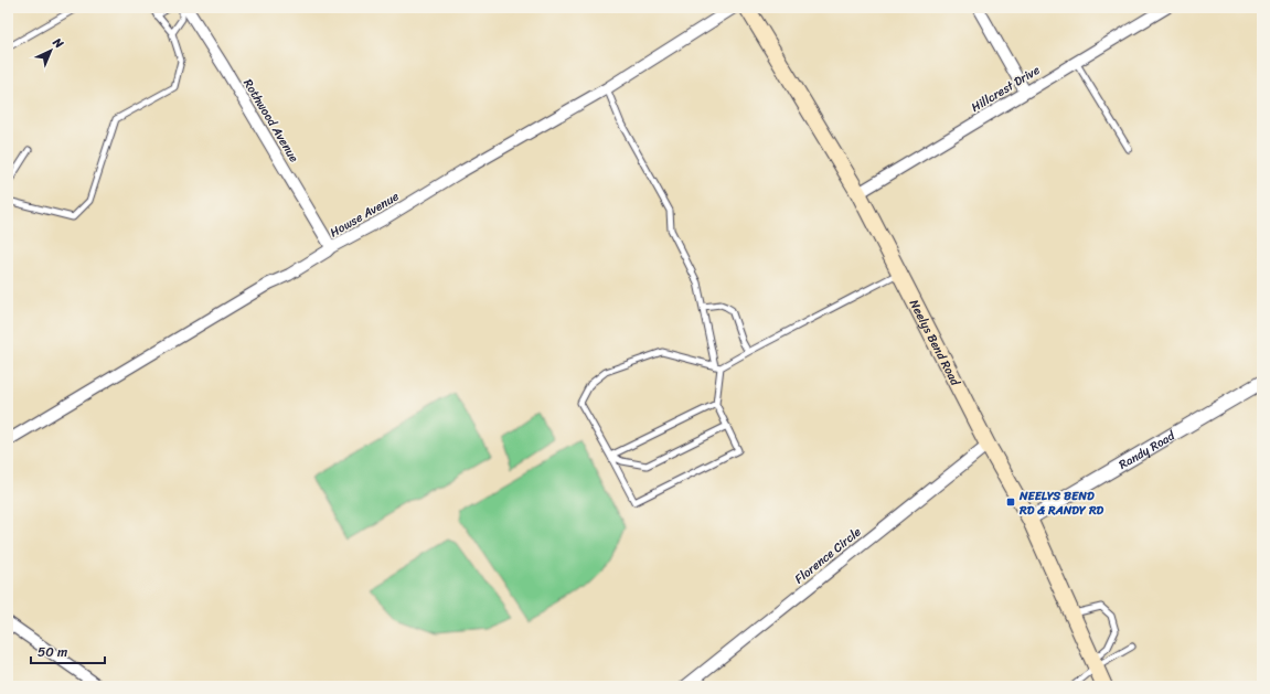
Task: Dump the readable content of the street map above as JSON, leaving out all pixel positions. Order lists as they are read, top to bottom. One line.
{"streets":{"main road":["Neelys Bend Road"],"street":["Hillcrest Drive","Rothwood Avenue","Howse Avenue","Randy Road","Florence Circle"]},"crossings":[["Hillcrest Drive","Neelys Bend Road"],["Rothwood Avenue","Howse Avenue"],["Neelys Bend Road","Randy Road"],["Neelys Bend Road","Florence Circle"]],"places":{"transit":["NEELYS BEND RD & RANDY RD"]},"scale_bar":"50 m","north":"top right"}
